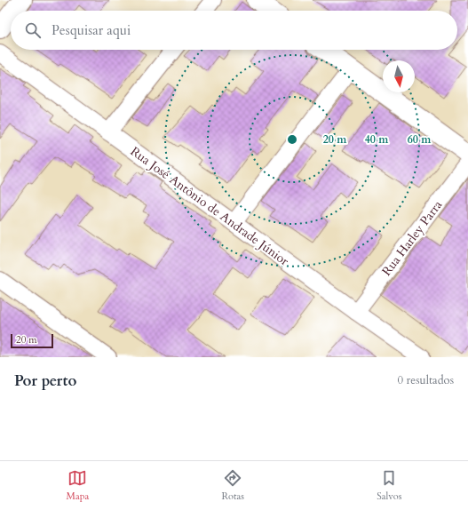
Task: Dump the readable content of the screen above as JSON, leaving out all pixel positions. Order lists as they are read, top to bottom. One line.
{"streets":{"street":["Rua José Antônio de Andrade Júnior","Rua Harley Parra"]},"crossings":[["Rua José Antônio de Andrade Júnior","Rua Harley Parra"]],"scale_bar":"20 m","north":"bottom","page":{"search":"Pesquisar aqui","scale":"20 m","heading":["Por perto","0 resultados"],"nav":["Mapa","Rotas","Salvos"]},"rings":["20 m","40 m","60 m"]}
